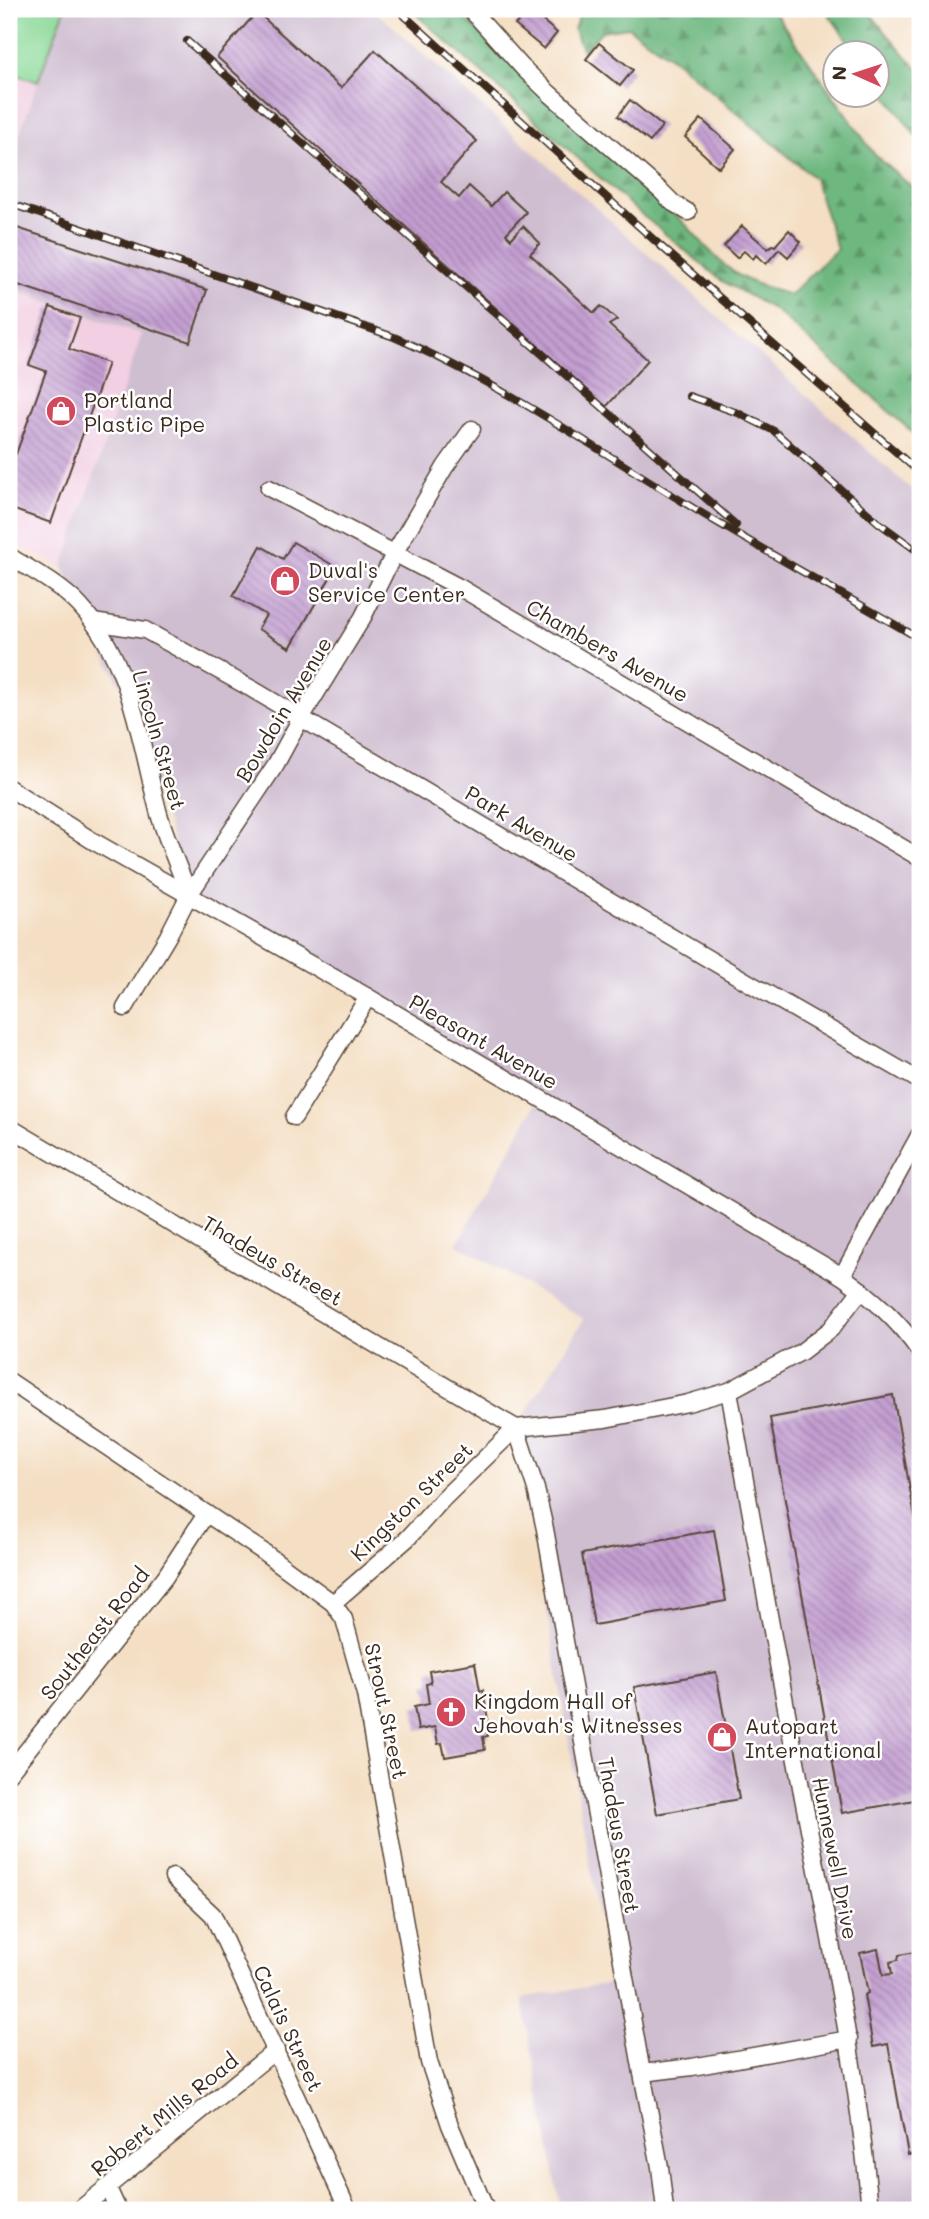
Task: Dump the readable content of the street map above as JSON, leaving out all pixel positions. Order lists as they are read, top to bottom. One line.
{"streets":{"street":["Chambers Avenue","Bowdoin Avenue","Lincoln Street","Park Avenue","Pleasant Avenue","Thadeus Street","Kingston Street","Southeast Road","Strout Street","Hunnewell Drive","Calais Street","Robert Mills Road"]},"crossings":[["Chambers Avenue","Bowdoin Avenue"],["Bowdoin Avenue","Lincoln Street"],["Bowdoin Avenue","Park Avenue"],["Bowdoin Avenue","Pleasant Avenue"],["Lincoln Street","Park Avenue"],["Lincoln Street","Pleasant Avenue"],["Thadeus Street","Kingston Street"],["Kingston Street","Strout Street"],["Southeast Road","Strout Street"],["Calais Street","Robert Mills Road"]],"places":{"shop":["Portland Plastic Pipe","Duval's Service Center","Autopart International"],"church":["Kingdom Hall of Jehovah's Witnesses"]},"north":"left"}
